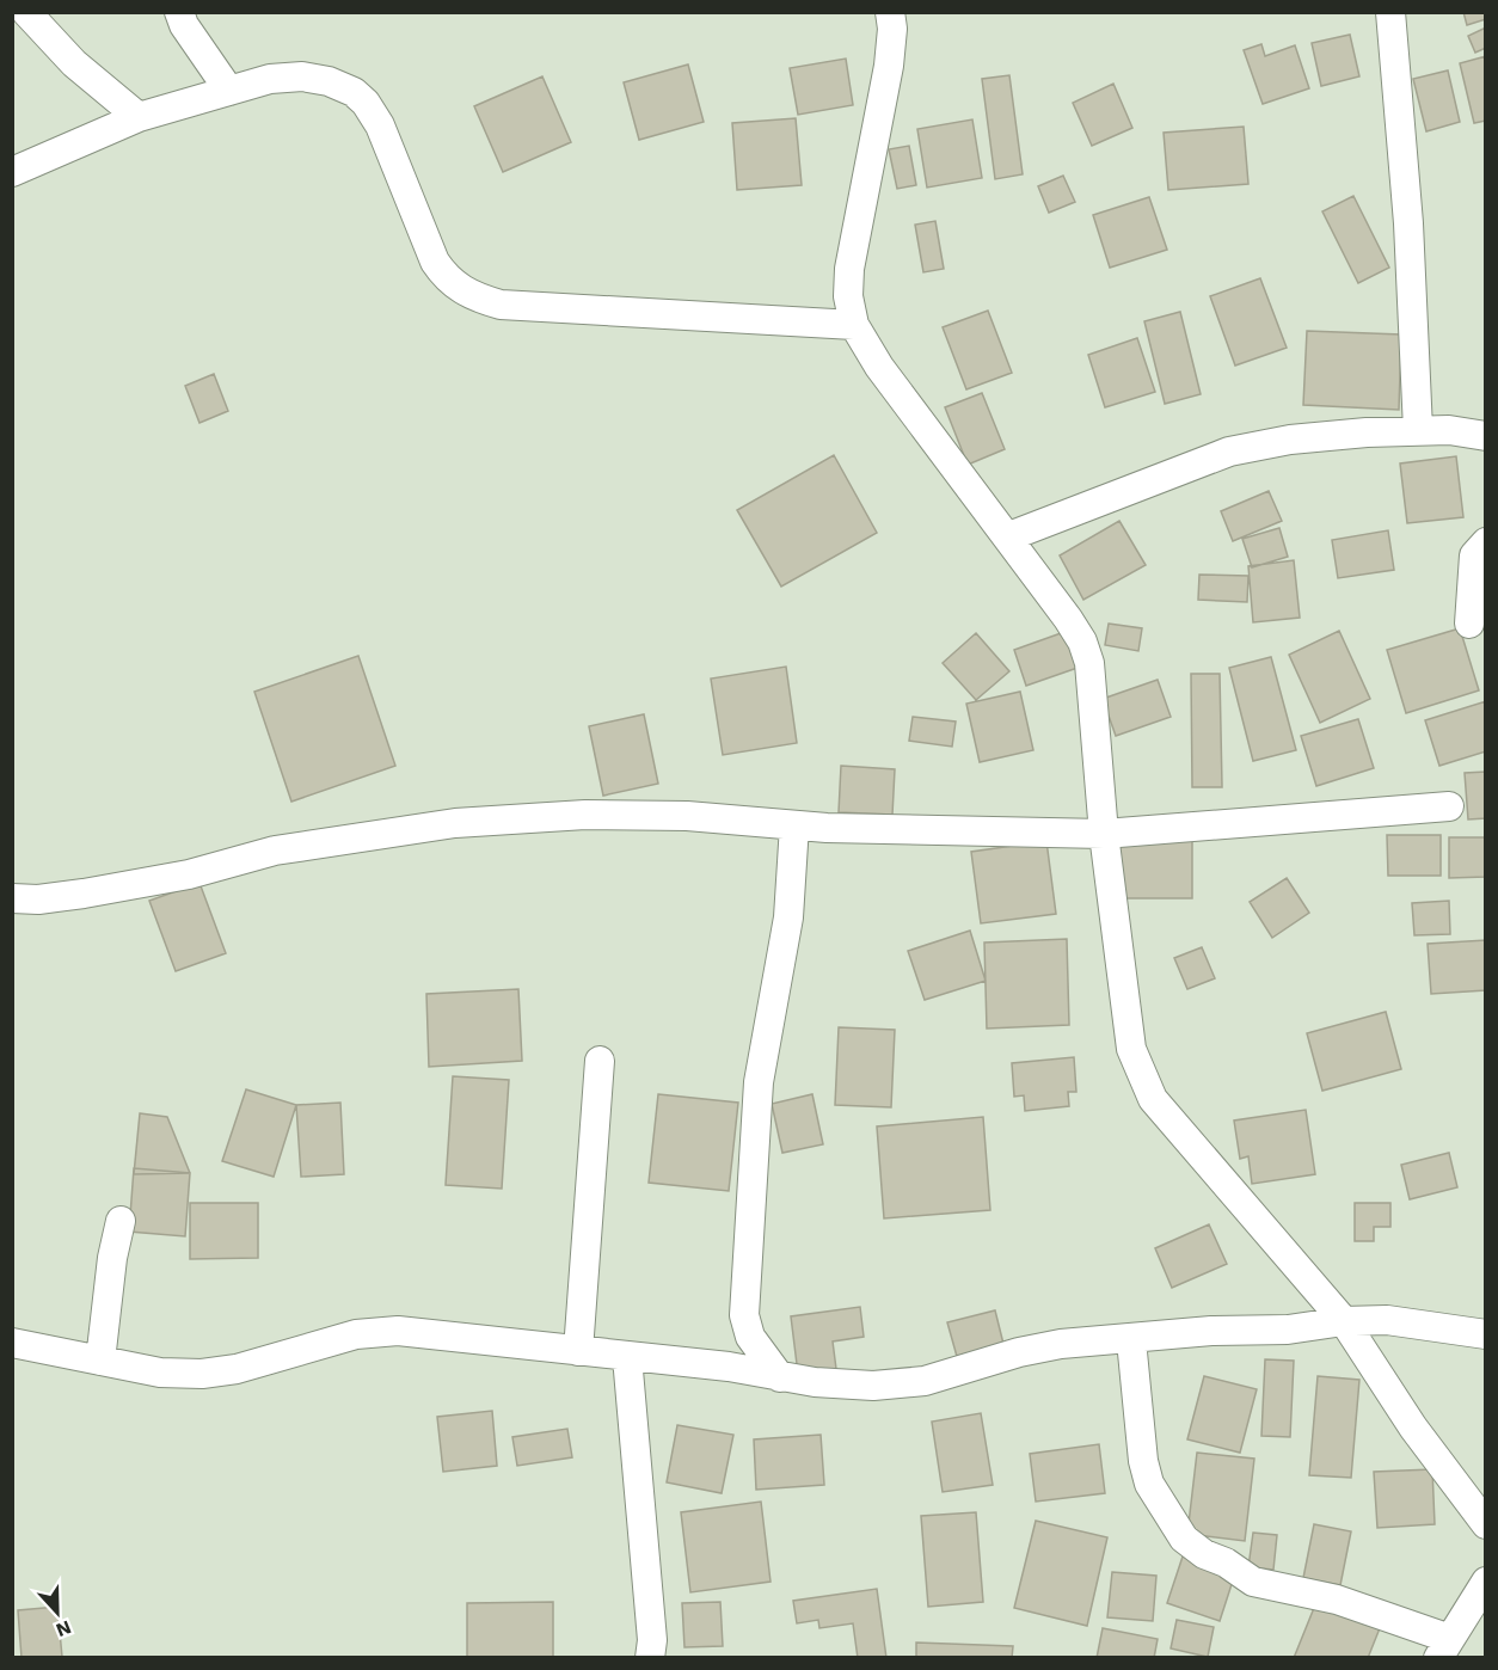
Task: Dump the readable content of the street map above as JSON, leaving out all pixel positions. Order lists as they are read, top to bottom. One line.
{"north":"bottom"}
